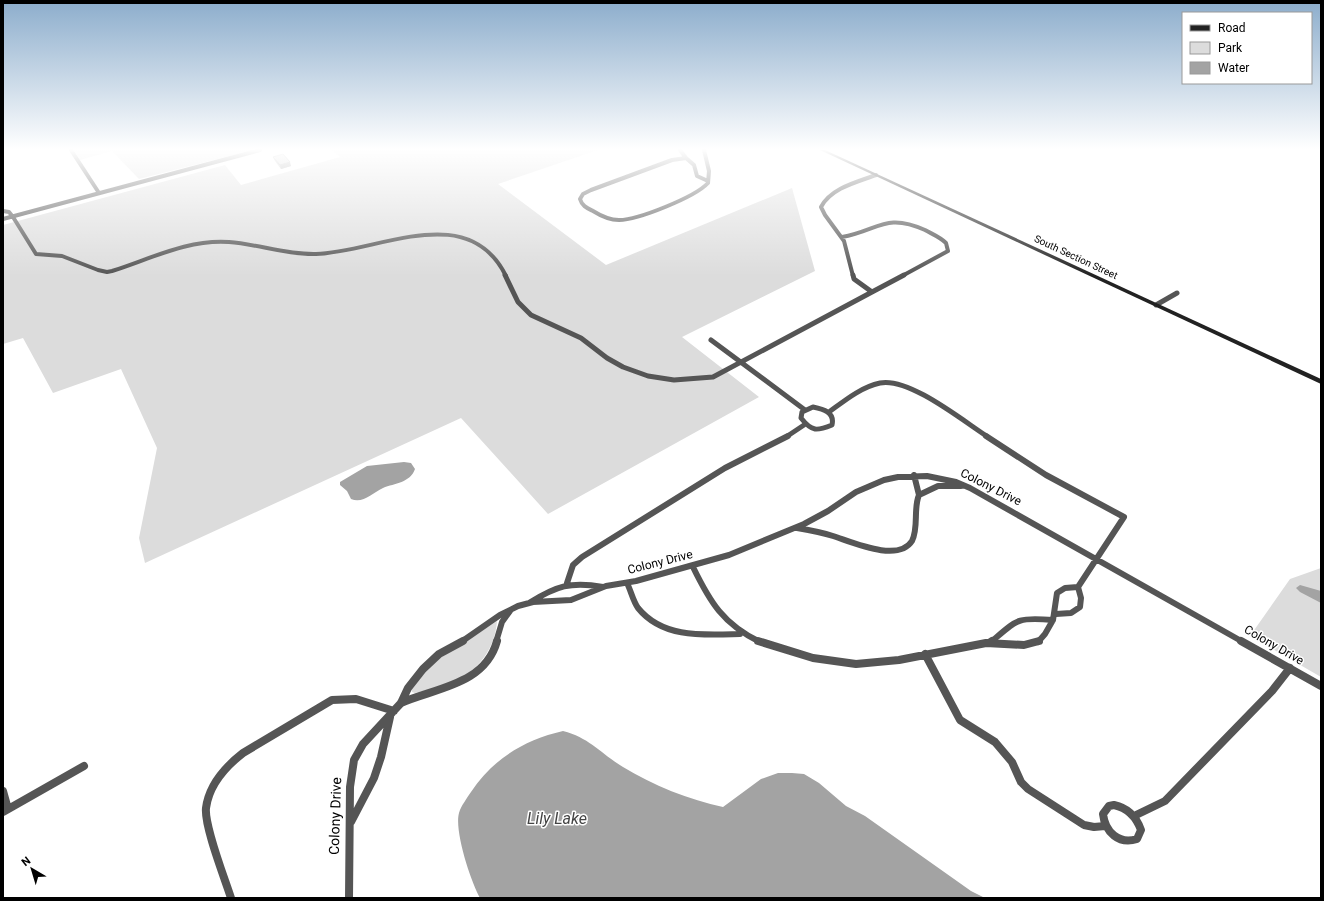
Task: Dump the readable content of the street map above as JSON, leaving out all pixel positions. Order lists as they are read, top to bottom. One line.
{"streets":{"street":["South Section Street","Colony Drive"]},"water":["Lily Lake"],"legend":["Road","Park","Water"],"north":"top left"}
